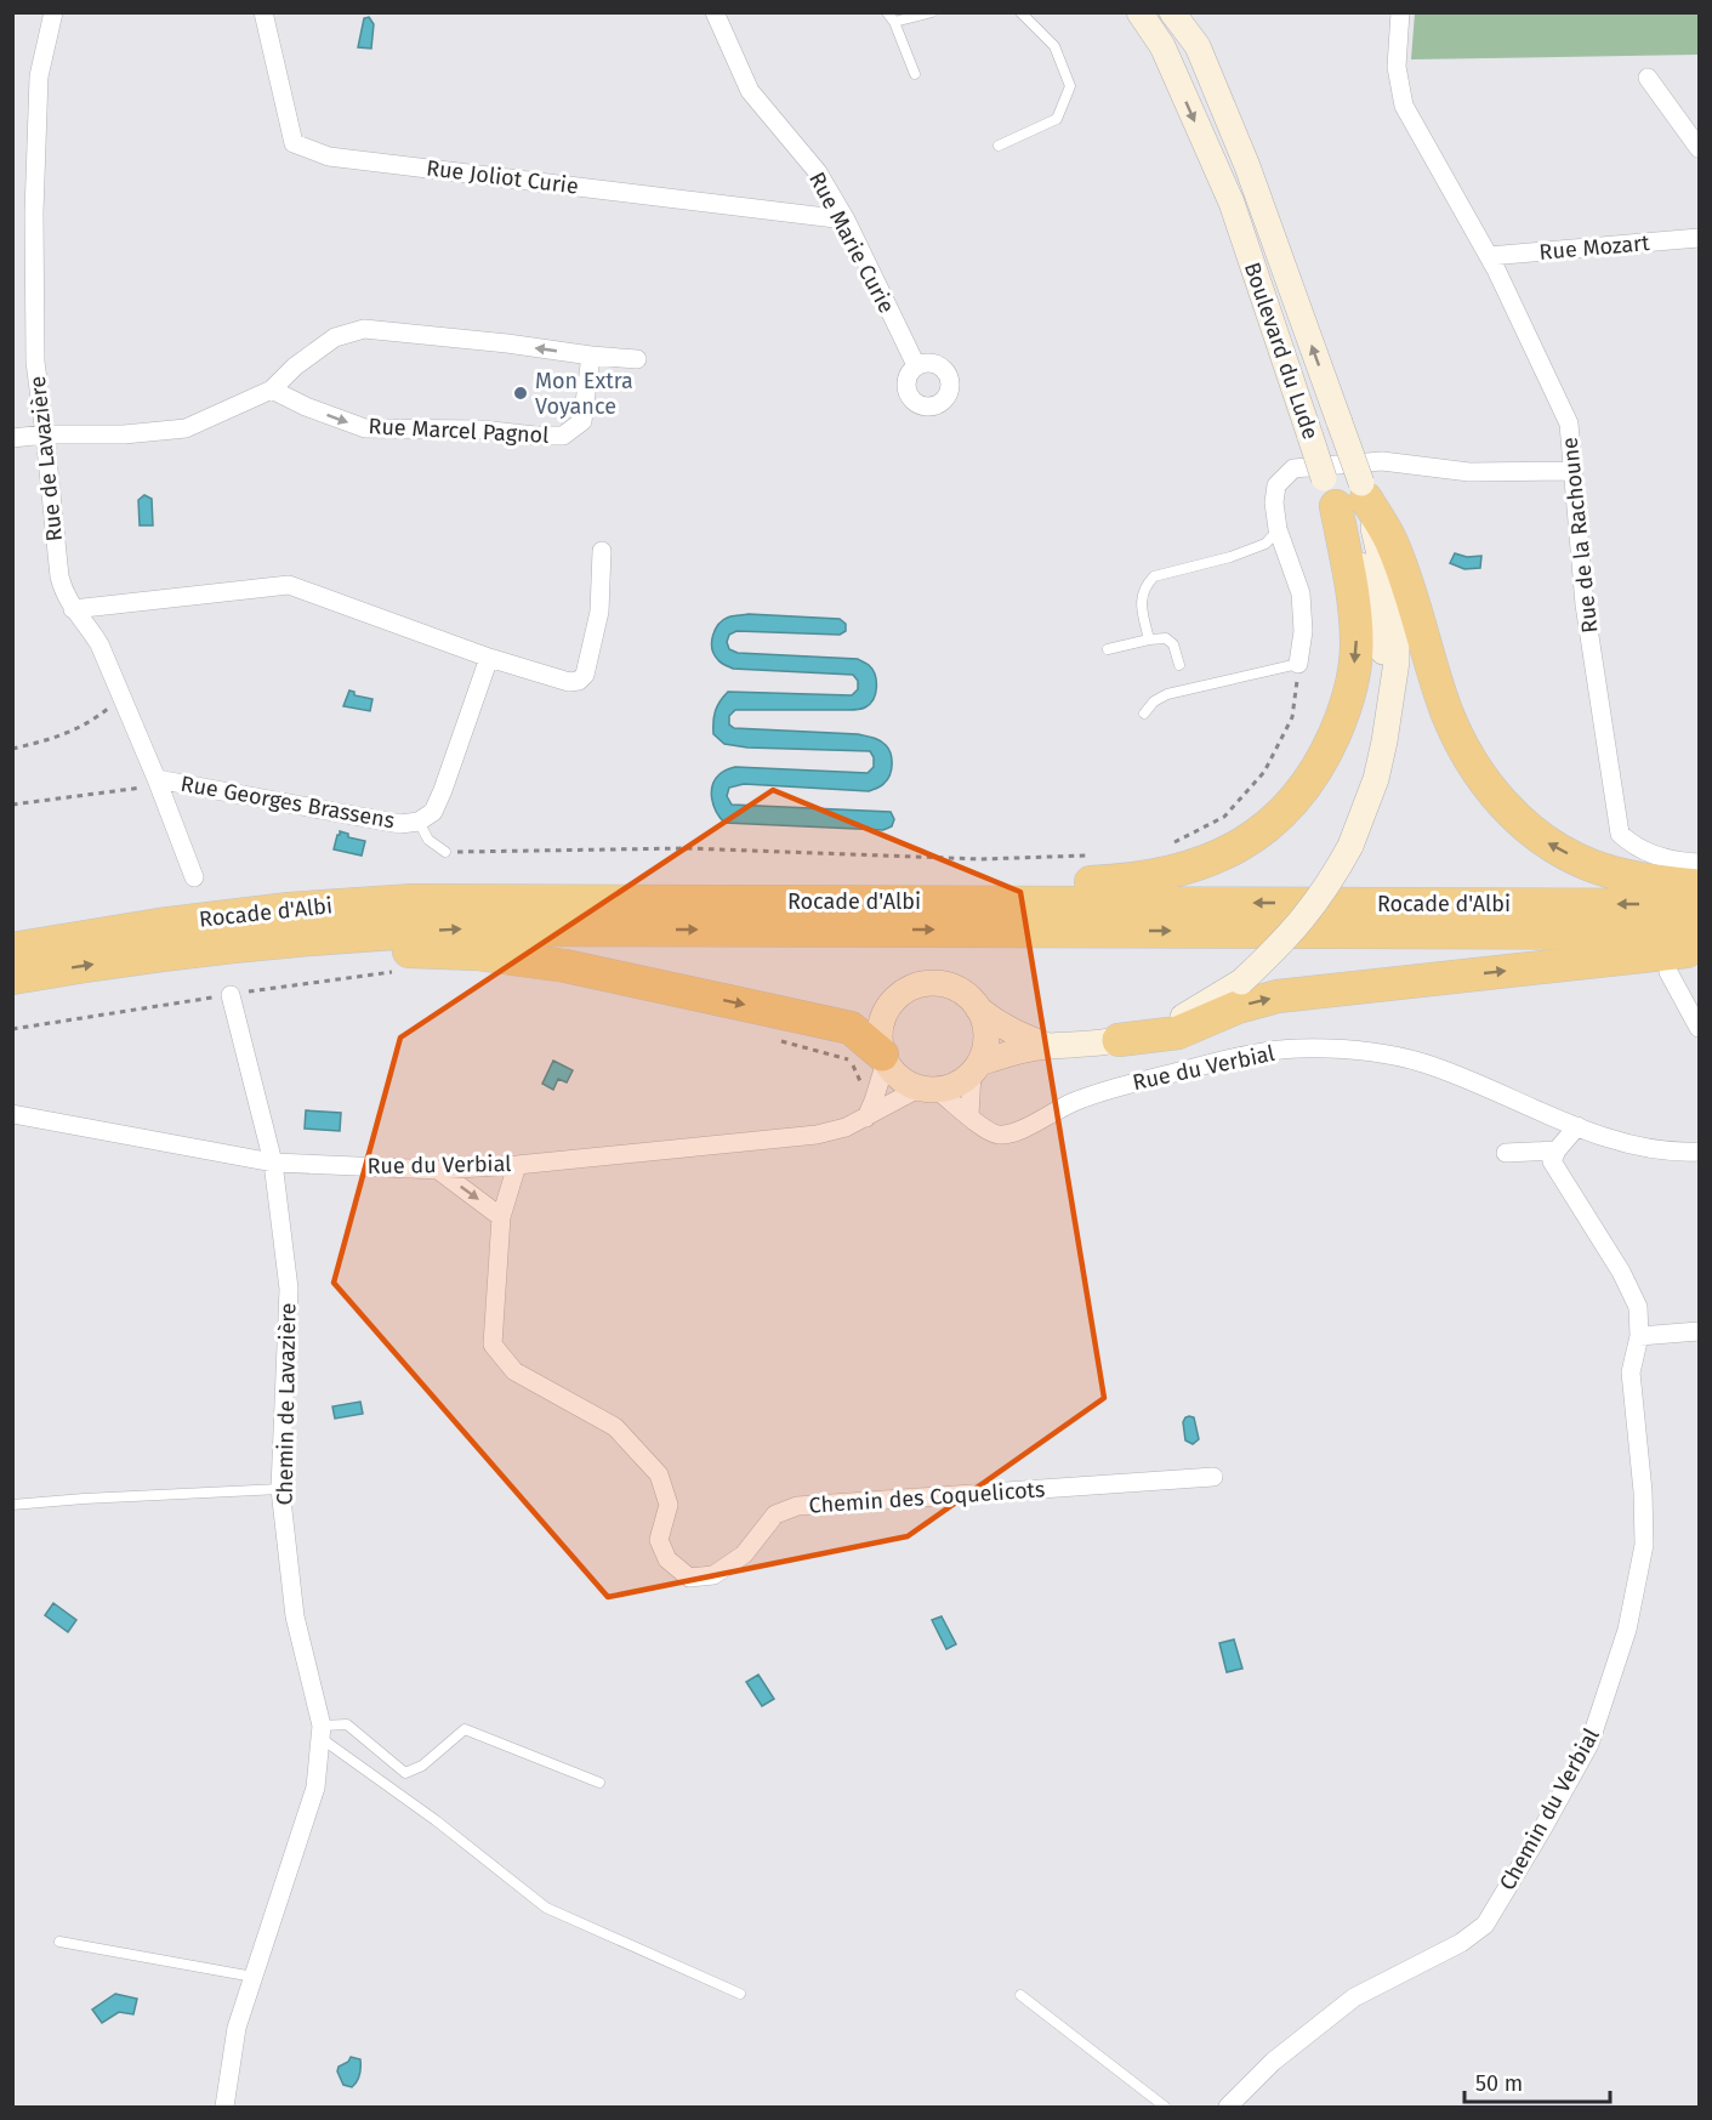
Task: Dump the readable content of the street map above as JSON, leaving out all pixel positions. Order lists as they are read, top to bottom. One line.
{"streets":{"highway":["Rocade d'Albi"],"main road":["Boulevard du Lude"],"street":["Rue Joliot Curie","Rue Marie Curie","Rue Mozart","Rue Marcel Pagnol","Rue de Lavazière","Rue de la Rachoune","Rue Georges Brassens","Rue du Verbial","Chemin de Lavazière","Chemin des Coquelicots","Chemin du Verbial"]},"crossings":[["Rue Joliot Curie","Rue Marie Curie"],["Rue Mozart","Rue de la Rachoune"],["Rue de Lavazière","Rue Georges Brassens"],["Rue du Verbial","Chemin de Lavazière"],["Rue du Verbial","Chemin des Coquelicots"]],"places":["Mon Extra Voyance"],"scale_bar":"50 m"}
